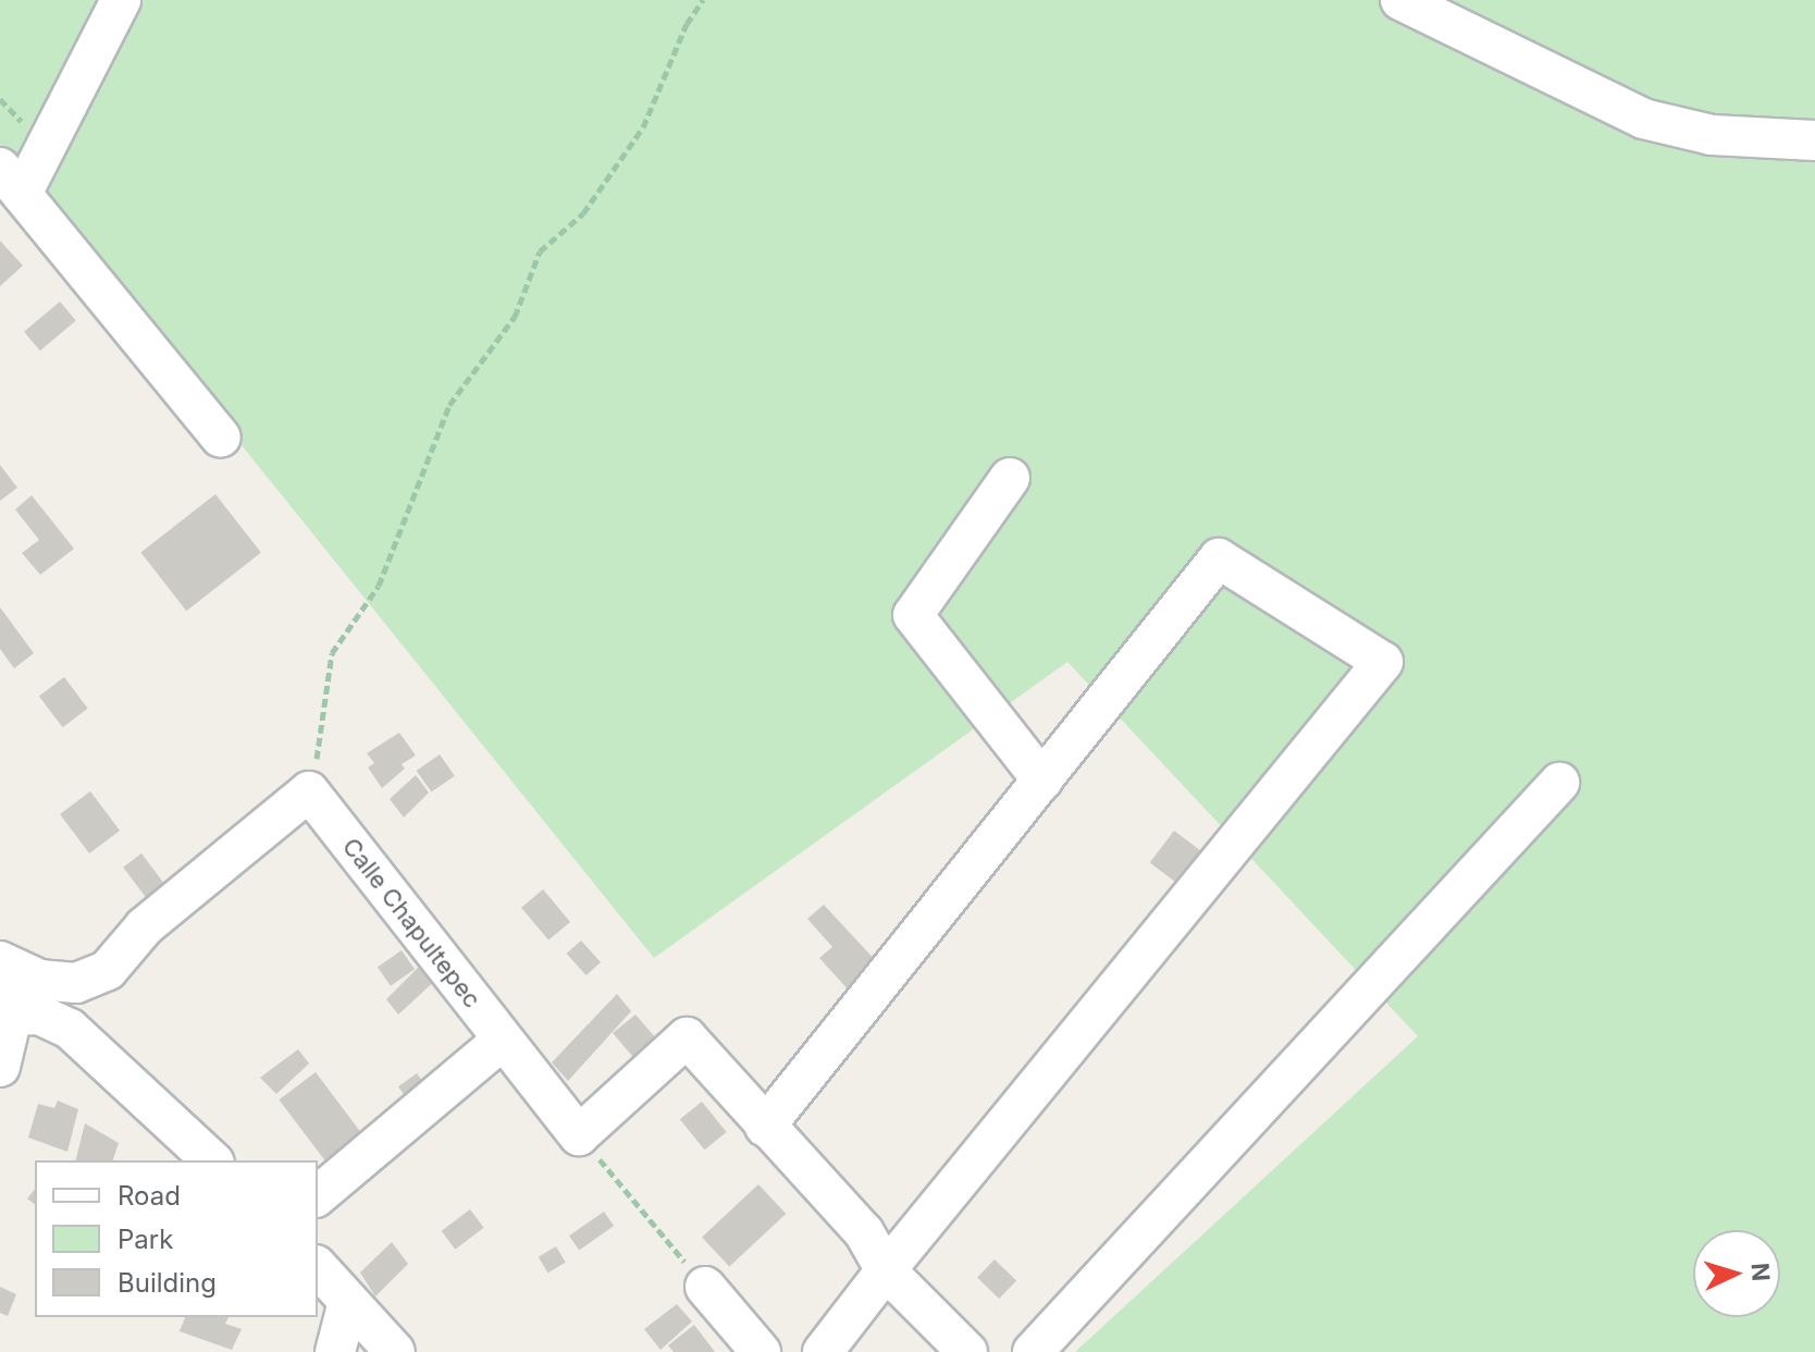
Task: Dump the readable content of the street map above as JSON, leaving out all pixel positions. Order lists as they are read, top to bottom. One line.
{"streets":{"street":["Calle Chapultepec"]},"legend":["Road","Park","Building"],"north":"right"}
